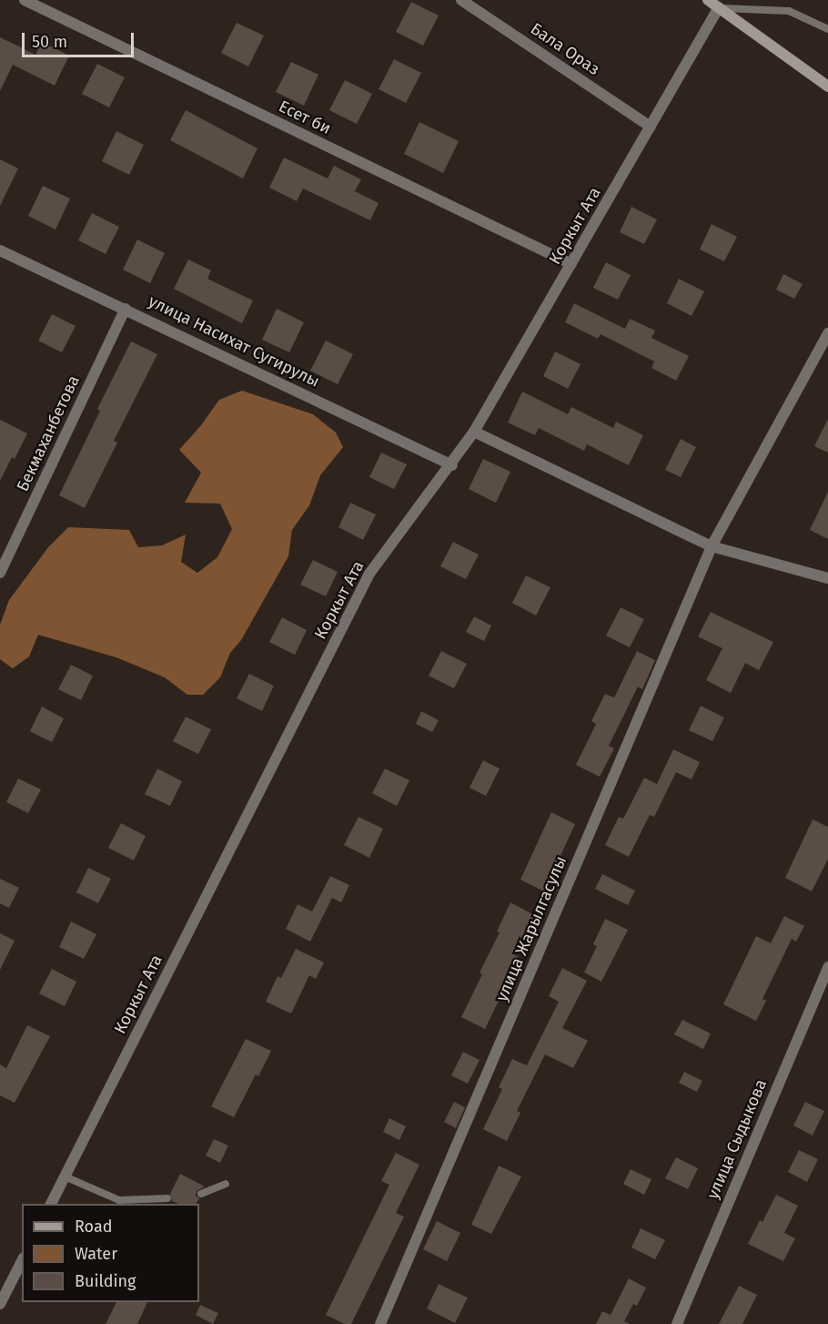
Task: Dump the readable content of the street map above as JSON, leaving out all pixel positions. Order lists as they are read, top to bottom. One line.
{"streets":{"street":["Бала Ораз","Есет би","Коркыт Ата","улица Насихат Сугирулы","Бекмаханбетова","улица Жарылгасулы","улица Сыдыкова"]},"crossings":[["Бала Ораз","Коркыт Ата"],["Есет би","Коркыт Ата"],["Коркыт Ата","улица Насихат Сугирулы"],["улица Насихат Сугирулы","Бекмаханбетова"]],"legend":["Road","Water","Building"],"scale_bar":"50 m"}
